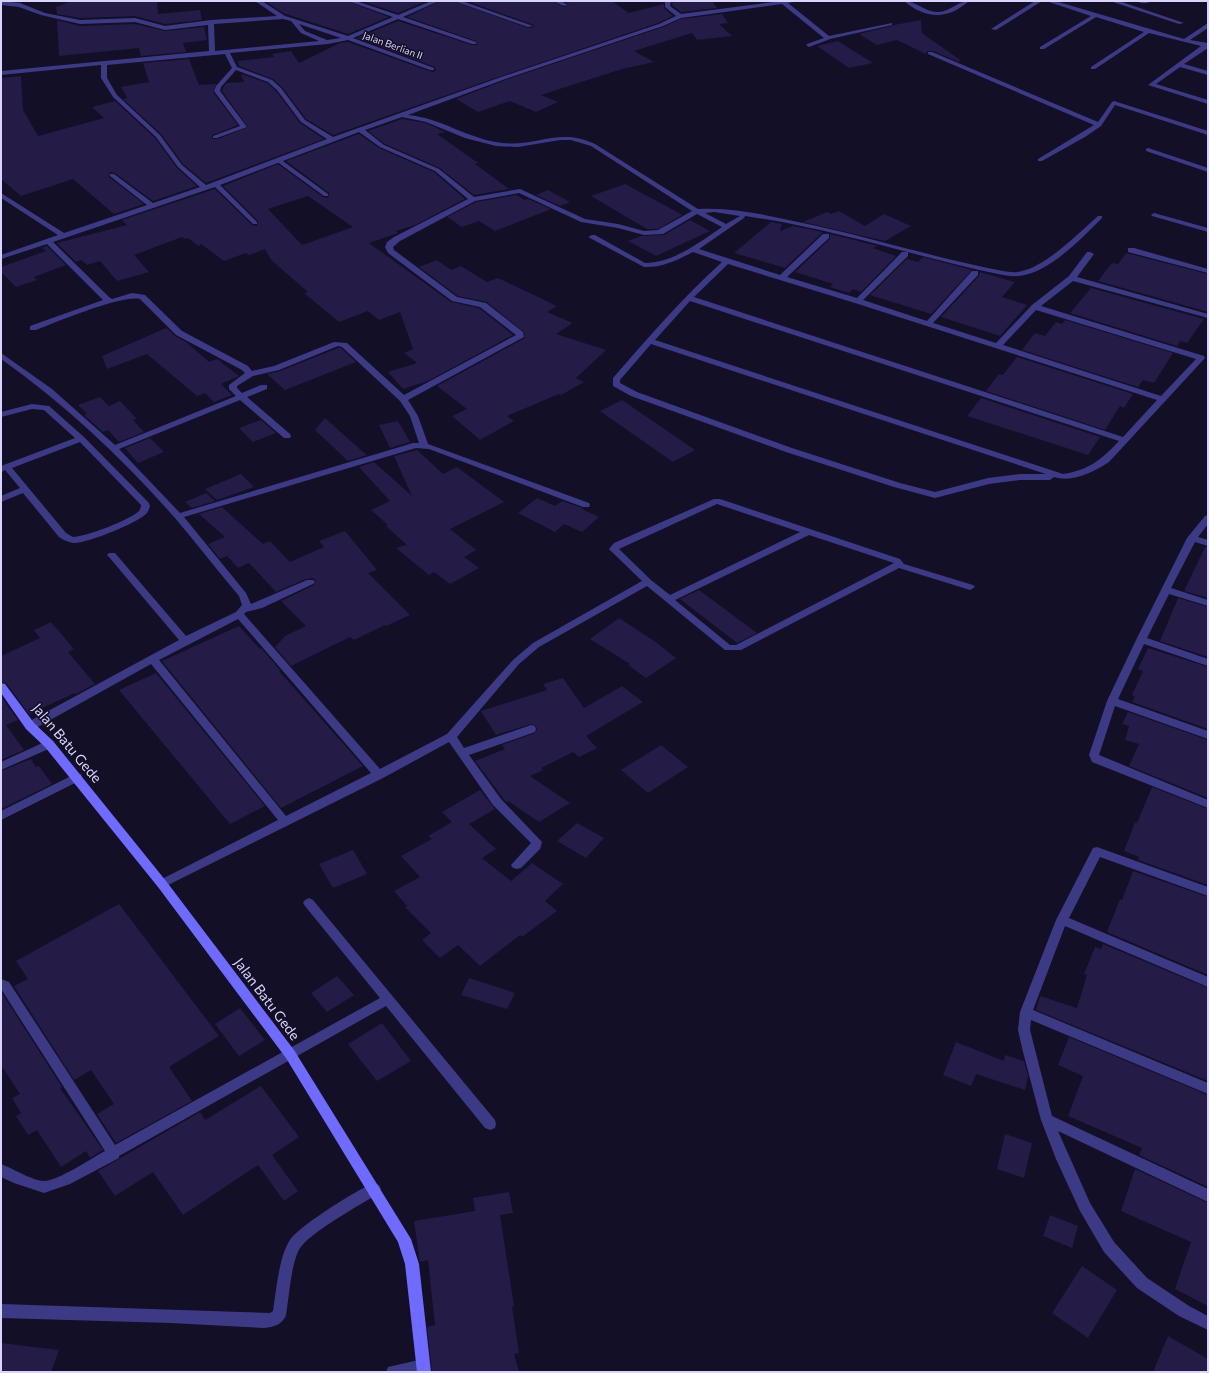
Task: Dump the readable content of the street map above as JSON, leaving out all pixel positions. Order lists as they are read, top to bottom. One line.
{"streets":{"street":["Jalan Berlian II","Jalan Batu Gede"]}}
